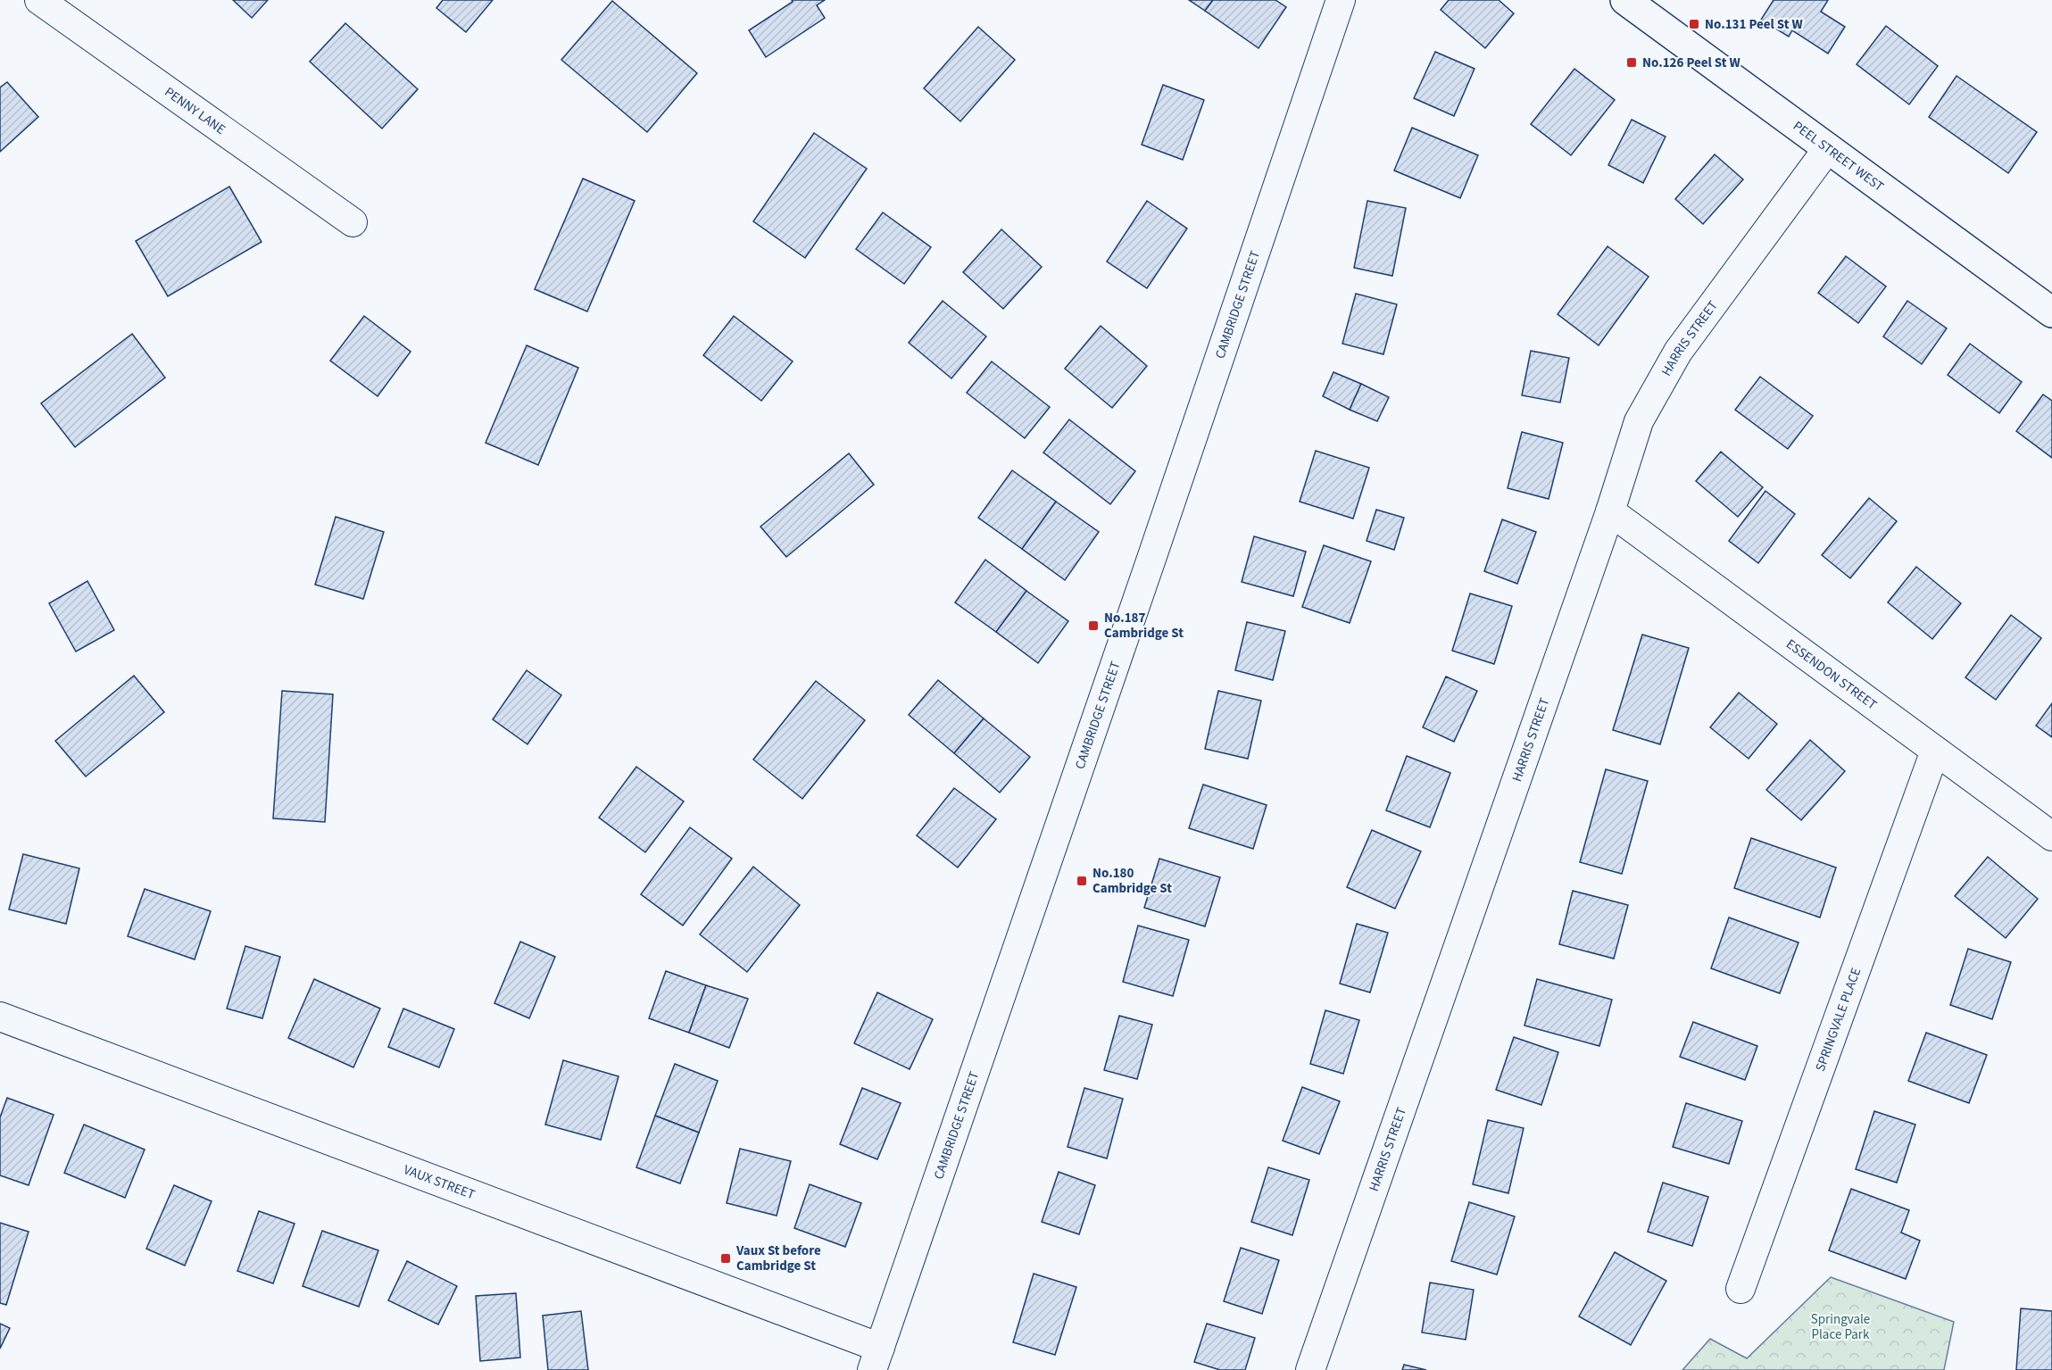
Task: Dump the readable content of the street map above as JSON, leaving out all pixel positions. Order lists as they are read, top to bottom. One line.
{"streets":{"street":["PENNY LANE","PEEL STREET WEST","CAMBRIDGE STREET","HARRIS STREET","ESSENDON STREET","SPRINGVALE PLACE","VAUX STREET"]},"crossings":[["PEEL STREET WEST","HARRIS STREET"],["CAMBRIDGE STREET","VAUX STREET"],["HARRIS STREET","ESSENDON STREET"],["ESSENDON STREET","SPRINGVALE PLACE"]],"parks":["Springvale Place Park"],"places":{"transit":["No.131 Peel St W","No.126 Peel St W","No.187 Cambridge St","No.180 Cambridge St","Vaux St before Cambridge St"]}}
